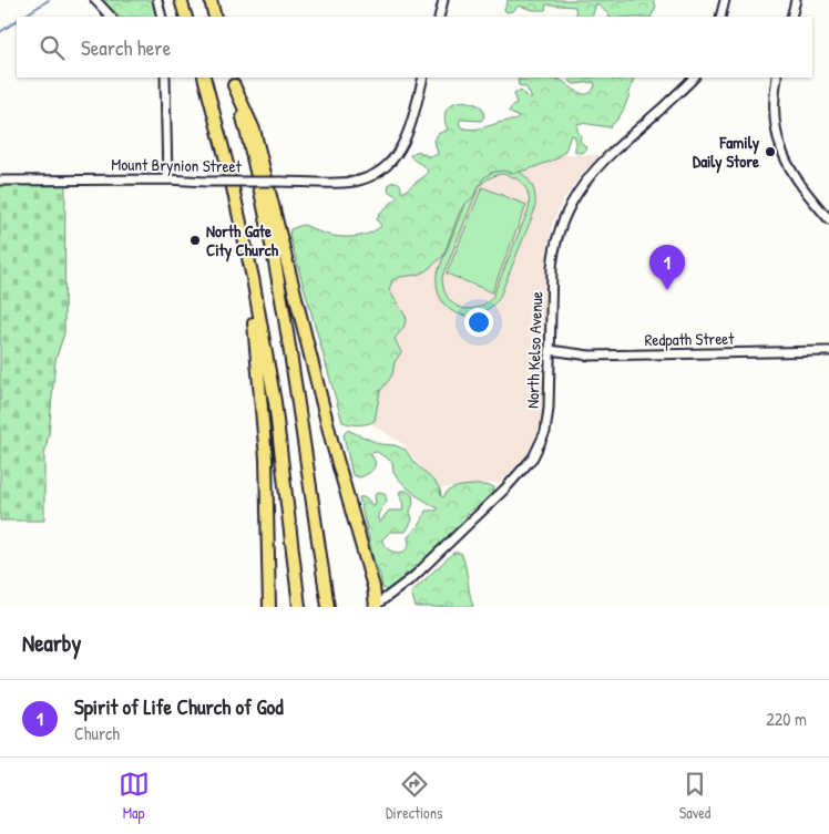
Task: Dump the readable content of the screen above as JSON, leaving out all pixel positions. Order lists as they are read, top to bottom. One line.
{"streets":{"street":["Mount Brynion Street","Redpath Street","North Kelso Avenue"]},"crossings":[["Redpath Street","North Kelso Avenue"]],"places":["Family Daily Store","North Gate City Church"],"page":{"search":"Search here","pins":"1","heading":"Nearby","list":[{"mark":"1","name":"Spirit of Life Church of God","note":"Church","value":"220 m"}],"nav":["Map","Directions","Saved"]}}
